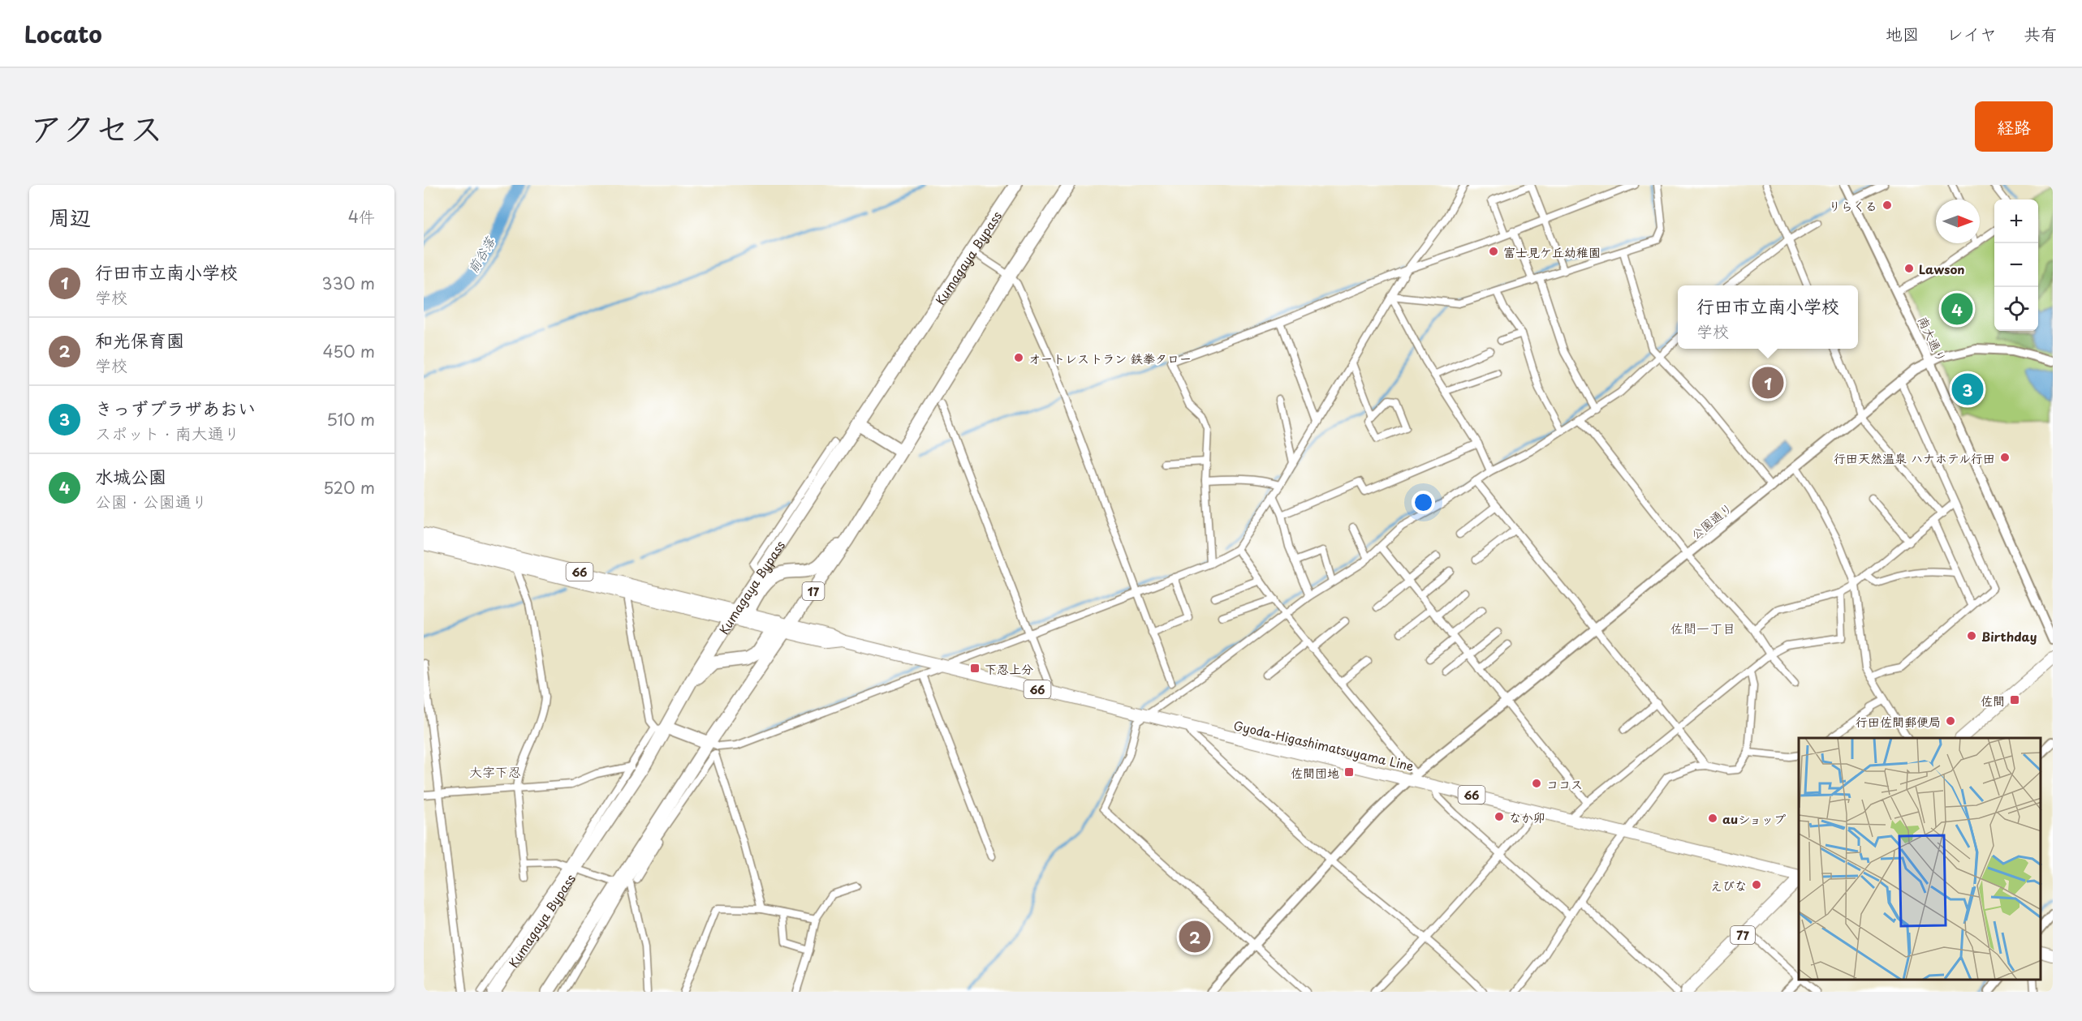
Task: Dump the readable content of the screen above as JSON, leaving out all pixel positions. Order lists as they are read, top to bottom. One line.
{"streets":{"highway":["Kumagaya Bypass","17"],"main road":["66","Gyoda-Higashimatsuyama Line","77"],"street":["南大通り","公園通り"]},"crossings":[["Kumagaya Bypass","17"],["Kumagaya Bypass","Gyoda-Higashimatsuyama Line"],["南大通り","公園通り"],["公園通り","Gyoda-Higashimatsuyama Line"],["17","Gyoda-Higashimatsuyama Line"]],"districts":["佐間一丁目","大字下忍"],"water":["前谷落"],"places":{"other":["りらくる","富士見ケ丘幼稚園","Lawson","オートレストラン 鉄拳タロー","行田天然温泉 ハナホテル行田","Birthday","行田佐間郵便局","ココス","なか卯","auショップ","えびな"],"transit":["下忍上分","佐間","佐間団地"]},"north":"right","page":{"header":"Locato","nav":["地図","レイヤ","共有"],"title":"アクセス","buttons":"経路","heading":["周辺","4件"],"map_buttons":["+","−"],"list":[{"mark":"1","name":"行田市立南小学校","note":"学校","value":"330 m"},{"mark":"2","name":"和光保育園","note":"学校","value":"450 m"},{"mark":"3","name":"きっずプラザあおい","note":"スポット · 南大通り","value":"510 m"},{"mark":"4","name":"水城公園","note":"公園 · 公園通り","value":"520 m"}],"popup":["行田市立南小学校","学校"],"pins":["4","1","3","2"]}}
